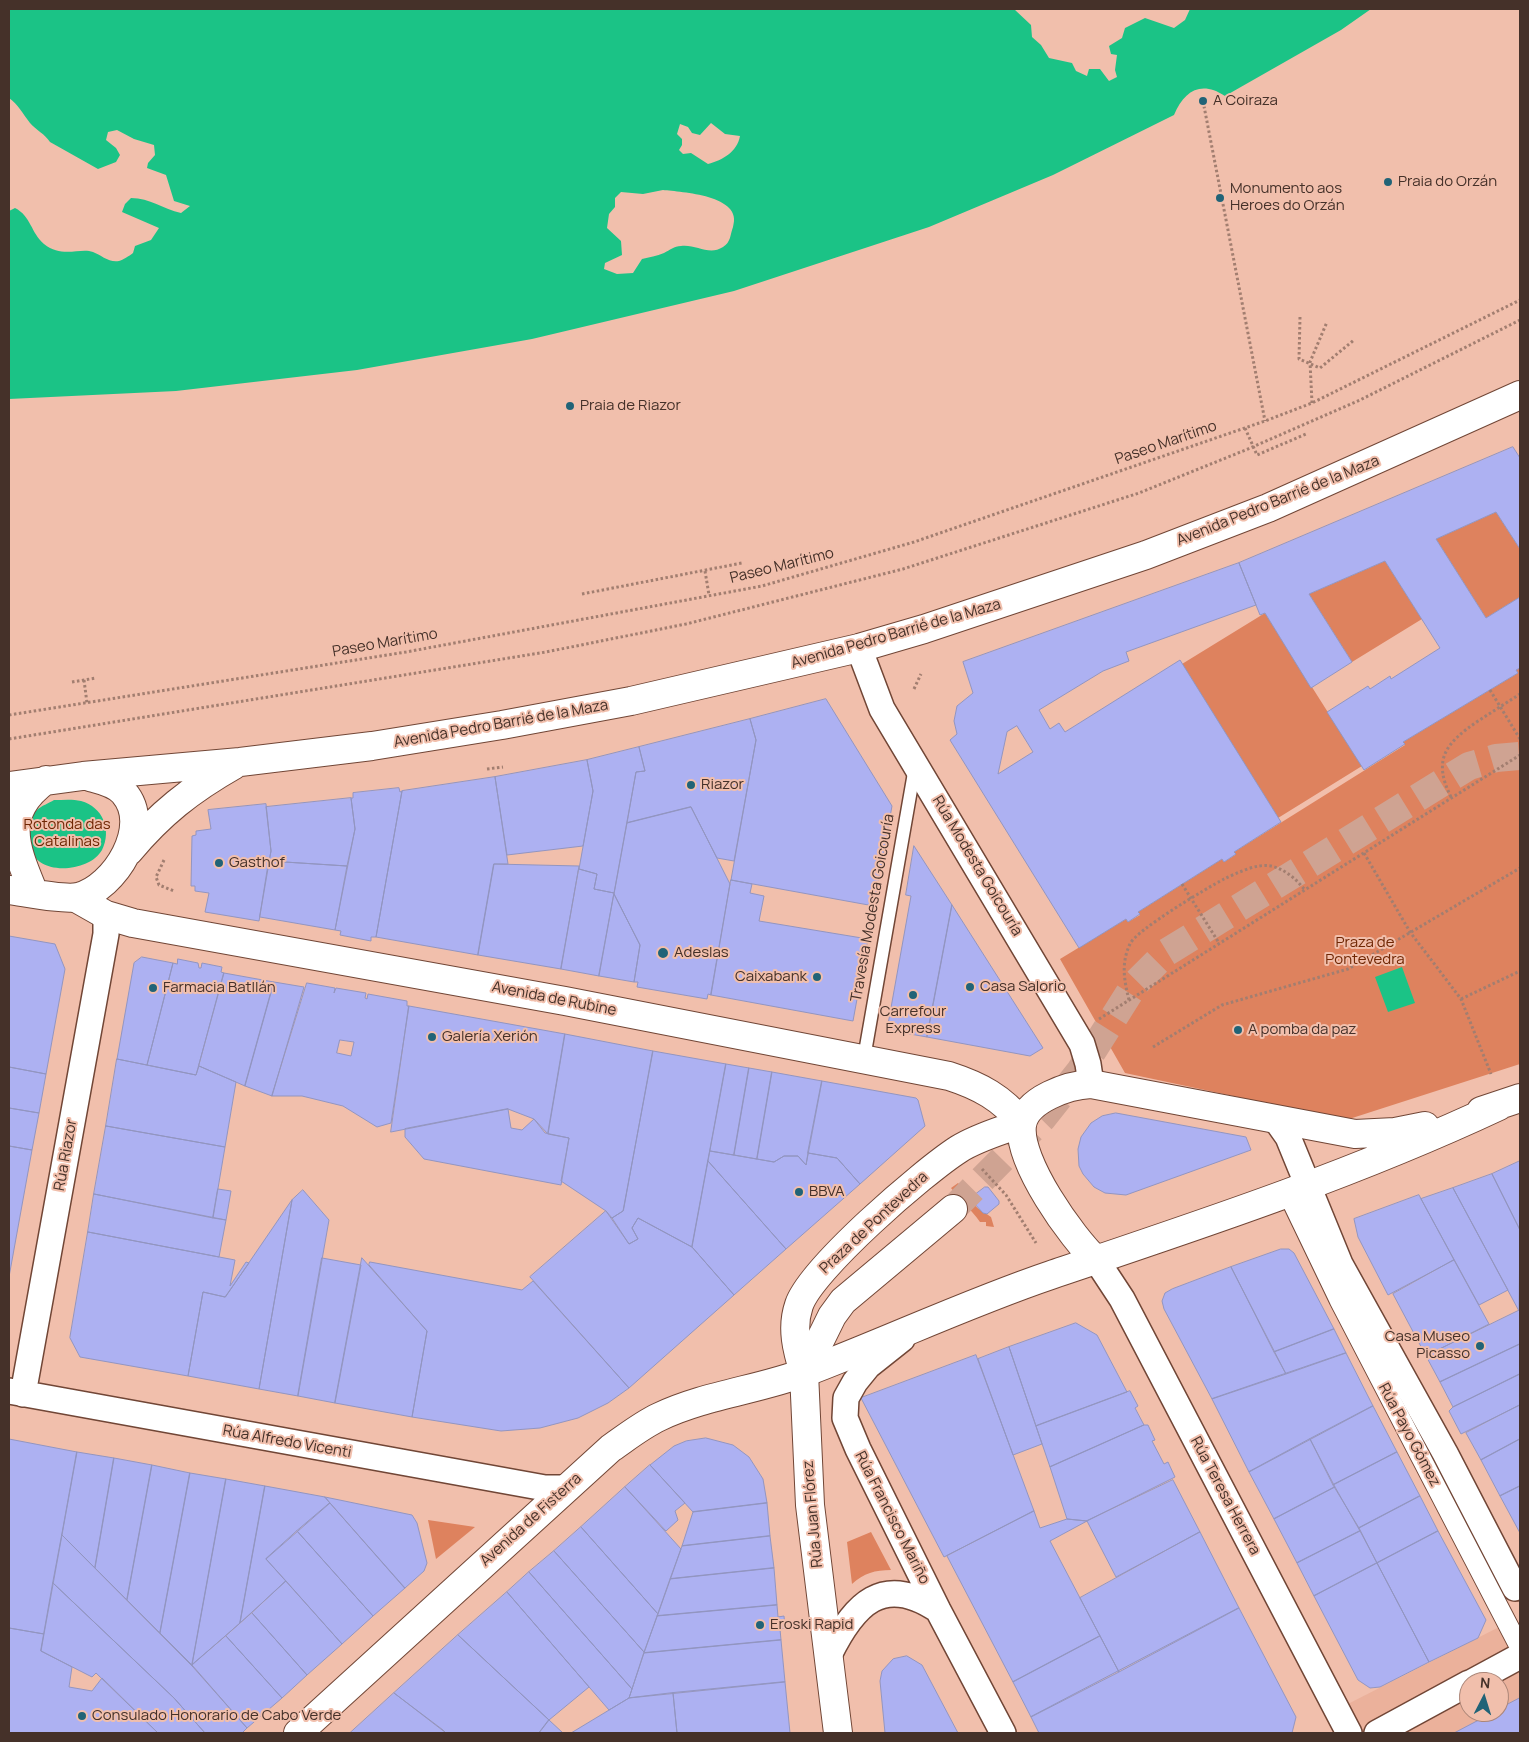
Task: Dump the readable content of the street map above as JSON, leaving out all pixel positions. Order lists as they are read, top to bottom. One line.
{"streets":{"street":["Avenida Pedro Barrié de la Maza","Rúa Modesta Goicouría","Avenida de Rubine","Rúa Riazor","Praza de Pontevedra","Rúa Payo Gómez","Rúa Alfredo Vicenti","Rúa Teresa Herrera","Rúa Juan Flórez","Rúa Francisco Mariño","Avenida de Fisterra"],"lane":["Travesía Modesta Goicouría"],"path":["Paseo Marítimo"]},"crossings":[["Avenida Pedro Barrié de la Maza","Rúa Modesta Goicouría"],["Avenida Pedro Barrié de la Maza","Avenida de Rubine"],["Rúa Modesta Goicouría","Travesía Modesta Goicouría"],["Rúa Modesta Goicouría","Praza de Pontevedra"],["Travesía Modesta Goicouría","Avenida de Rubine"],["Avenida de Rubine","Rúa Riazor"],["Avenida de Rubine","Praza de Pontevedra"],["Rúa Riazor","Rúa Alfredo Vicenti"],["Praza de Pontevedra","Rúa Payo Gómez"],["Praza de Pontevedra","Rúa Teresa Herrera"],["Praza de Pontevedra","Rúa Juan Flórez"],["Praza de Pontevedra","Rúa Francisco Mariño"],["Praza de Pontevedra","Avenida de Fisterra"],["Rúa Alfredo Vicenti","Avenida de Fisterra"],["Rúa Juan Flórez","Avenida de Fisterra"]],"parks":["Rotonda das Catalinas","Praza de Pontevedra"],"places":["A Coiraza","Praia do Orzán","Monumento aos Heroes do Orzán","Praia de Riazor","Riazor","Gasthof","Adeslas","Caixabank","Casa Salorio","Farmacia Batllán","Carrefour Express","A pomba da paz","Galería Xerión","BBVA","Casa Museo Picasso","Eroski Rapid","Consulado Honorario de Cabo Verde"],"north":"top"}
